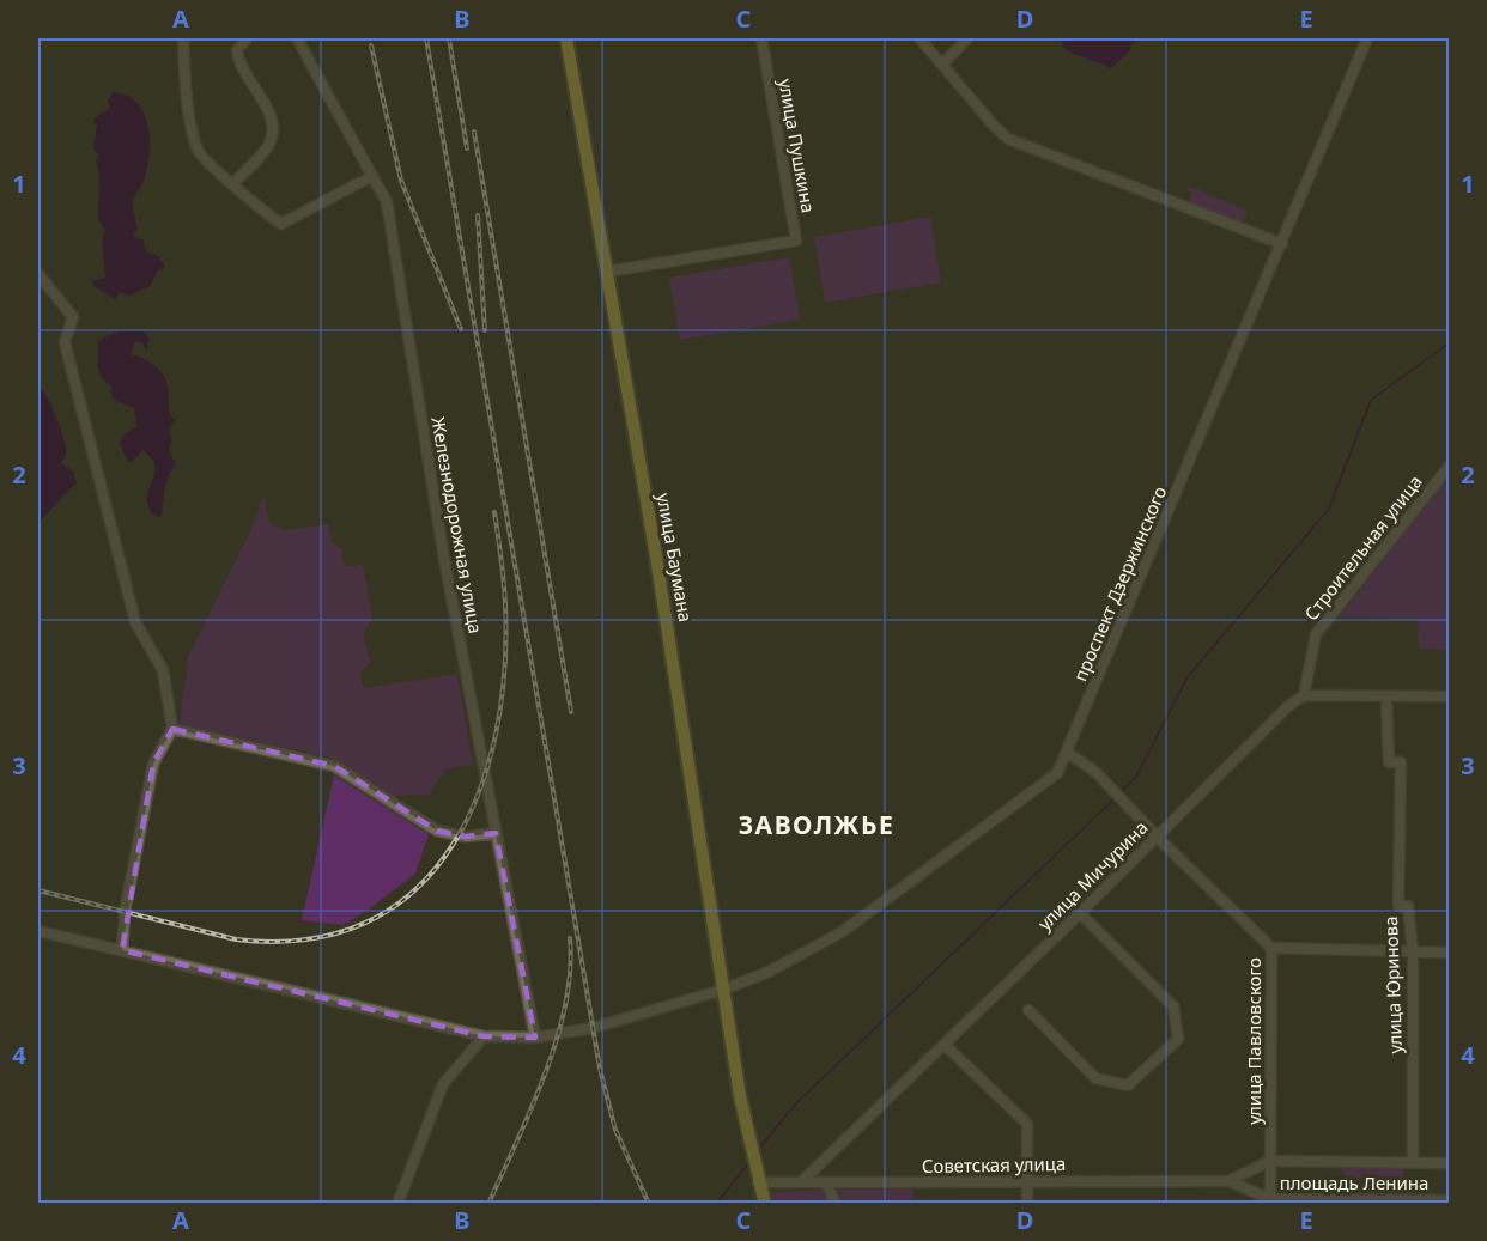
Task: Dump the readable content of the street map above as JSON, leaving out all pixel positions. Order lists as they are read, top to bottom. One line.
{"streets":{"main road":["улица Баумана"],"street":["улица Пушкина","Железнодорожная улица","Строительная улица","проспект Дзержинского","улица Мичурина","улица Юринова","улица Павловского","Советская улица","площадь Ленина"]},"crossings":[["улица Пушкина","улица Баумана"],["Железнодорожная улица","проспект Дзержинского"],["Строительная улица","улица Мичурина"],["улица Баумана","проспект Дзержинского"],["улица Баумана","Советская улица"],["проспект Дзержинского","улица Павловского"],["улица Мичурина","улица Павловского"],["улица Мичурина","Советская улица"],["улица Юринова","площадь Ленина"],["улица Павловского","площадь Ленина"],["Советская улица","площадь Ленина"]],"districts":["ЗАВОЛЖЬЕ"],"grid":{"columns":["A","B","C","D","E"],"rows":["1","2","3","4"]}}
